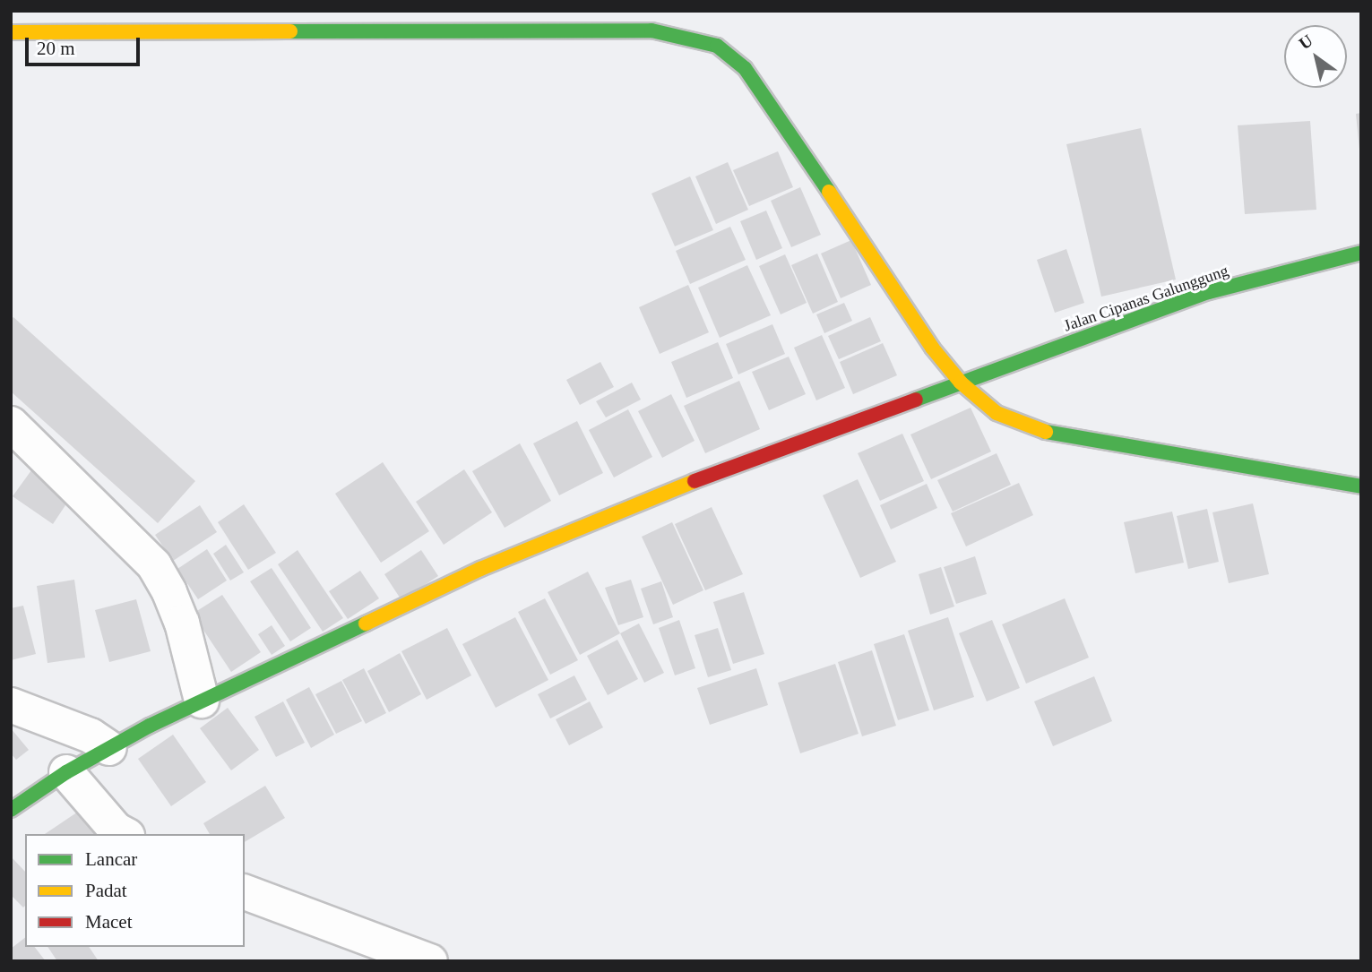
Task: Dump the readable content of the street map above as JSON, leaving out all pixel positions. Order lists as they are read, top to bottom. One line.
{"streets":{"street":["Jalan Cipanas Galunggung"]},"legend":["Lancar","Padat","Macet"],"scale_bar":"20 m","north":"top left"}
